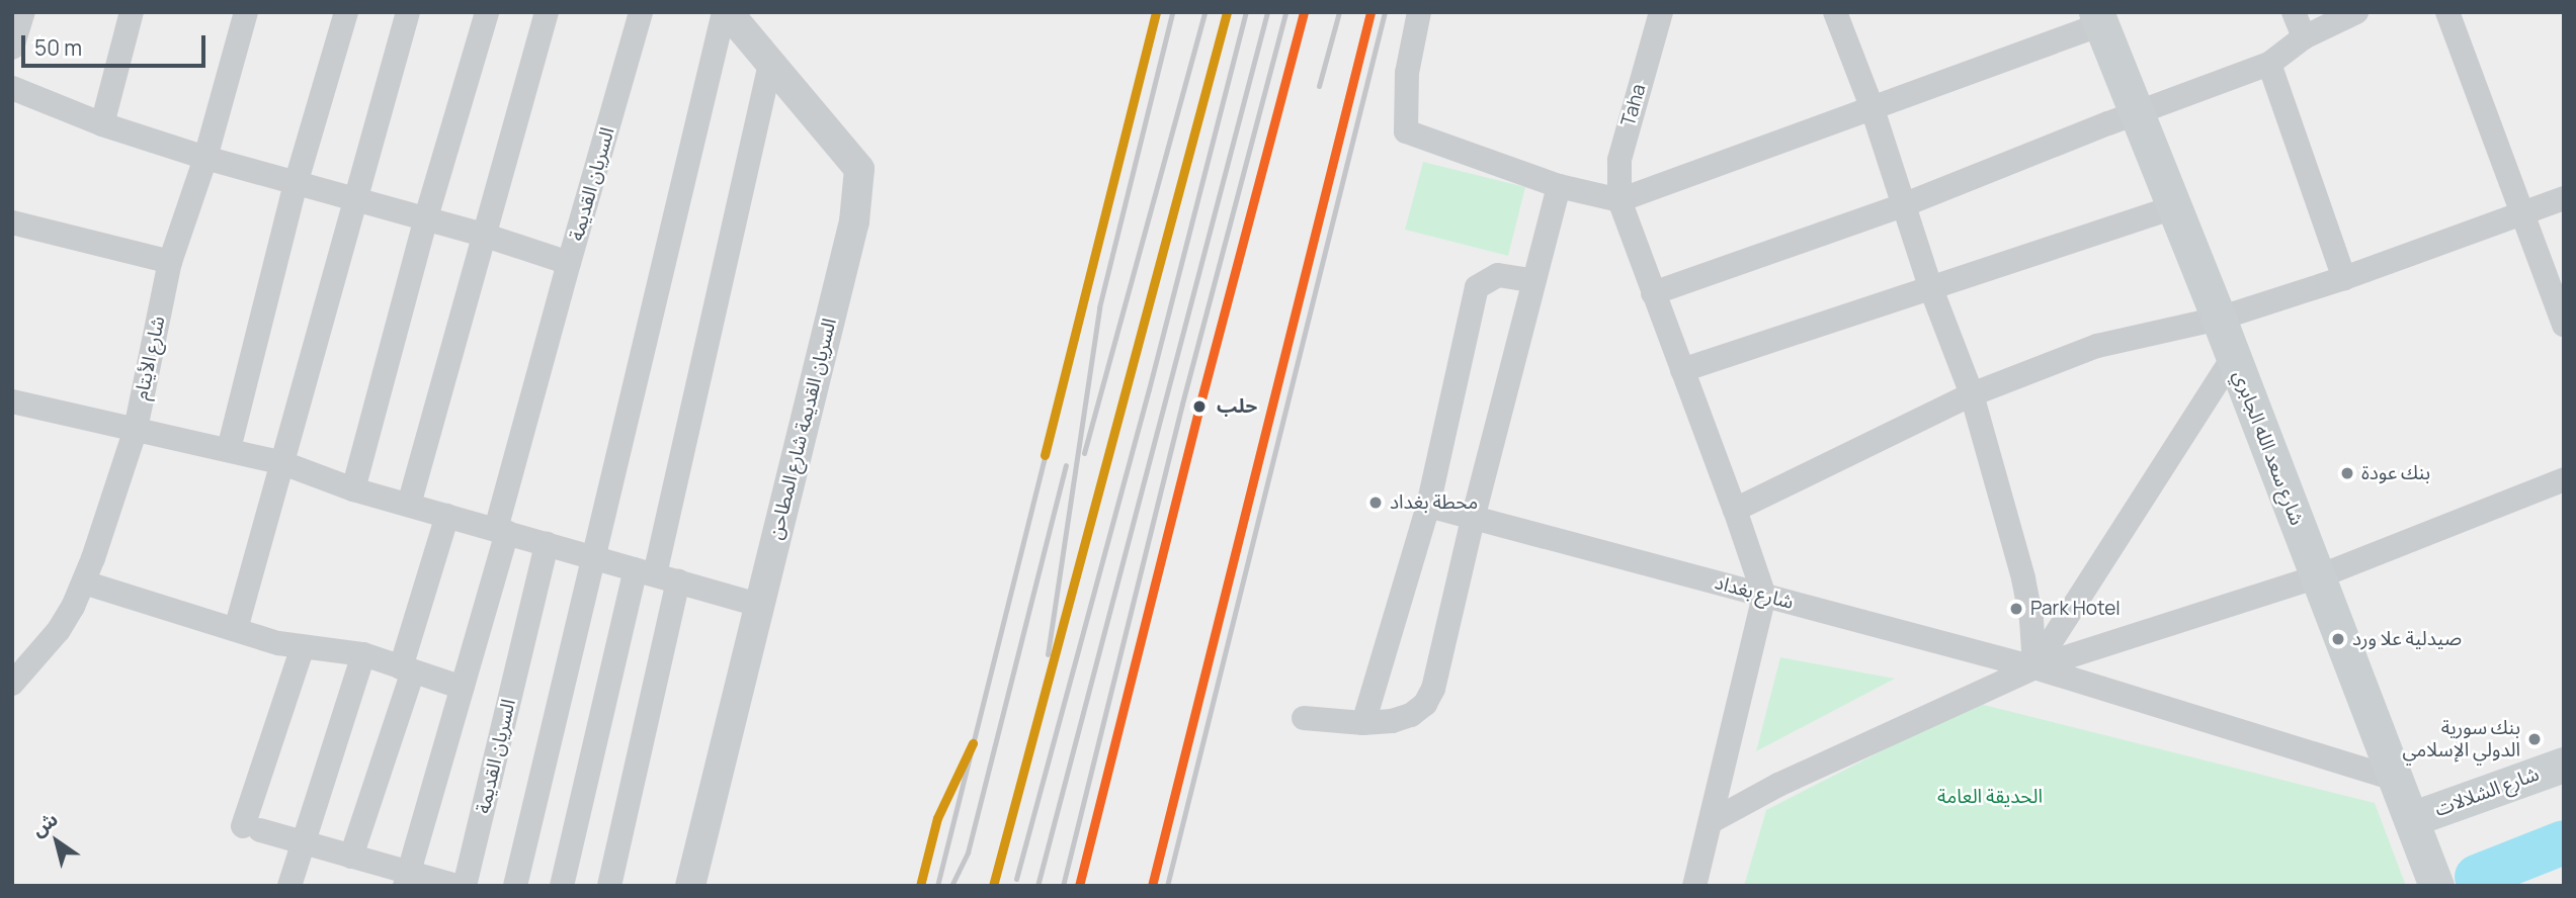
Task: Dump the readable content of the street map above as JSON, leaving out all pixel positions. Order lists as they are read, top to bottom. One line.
{"streets":{"main road":["شارع سعد الله الجابري","شارع الشلالات"],"street":["Taha","السريان القديمة","شارع الأيتام","السريان القديمة شارع المطاحن","شارع بغداد"]},"crossings":[["Taha","شارع بغداد"],["السريان القديمة","شارع الأيتام"],["شارع سعد الله الجابري","شارع بغداد"],["شارع سعد الله الجابري","شارع الشلالات"]],"parks":["الحديقة العامة"],"places":["حلب","بنك عودة","محطة بغداد","Park Hotel","صيدلية علا ورد","بنك سورية الدولي الإسلامي"],"scale_bar":"50 m","north":"top left"}
